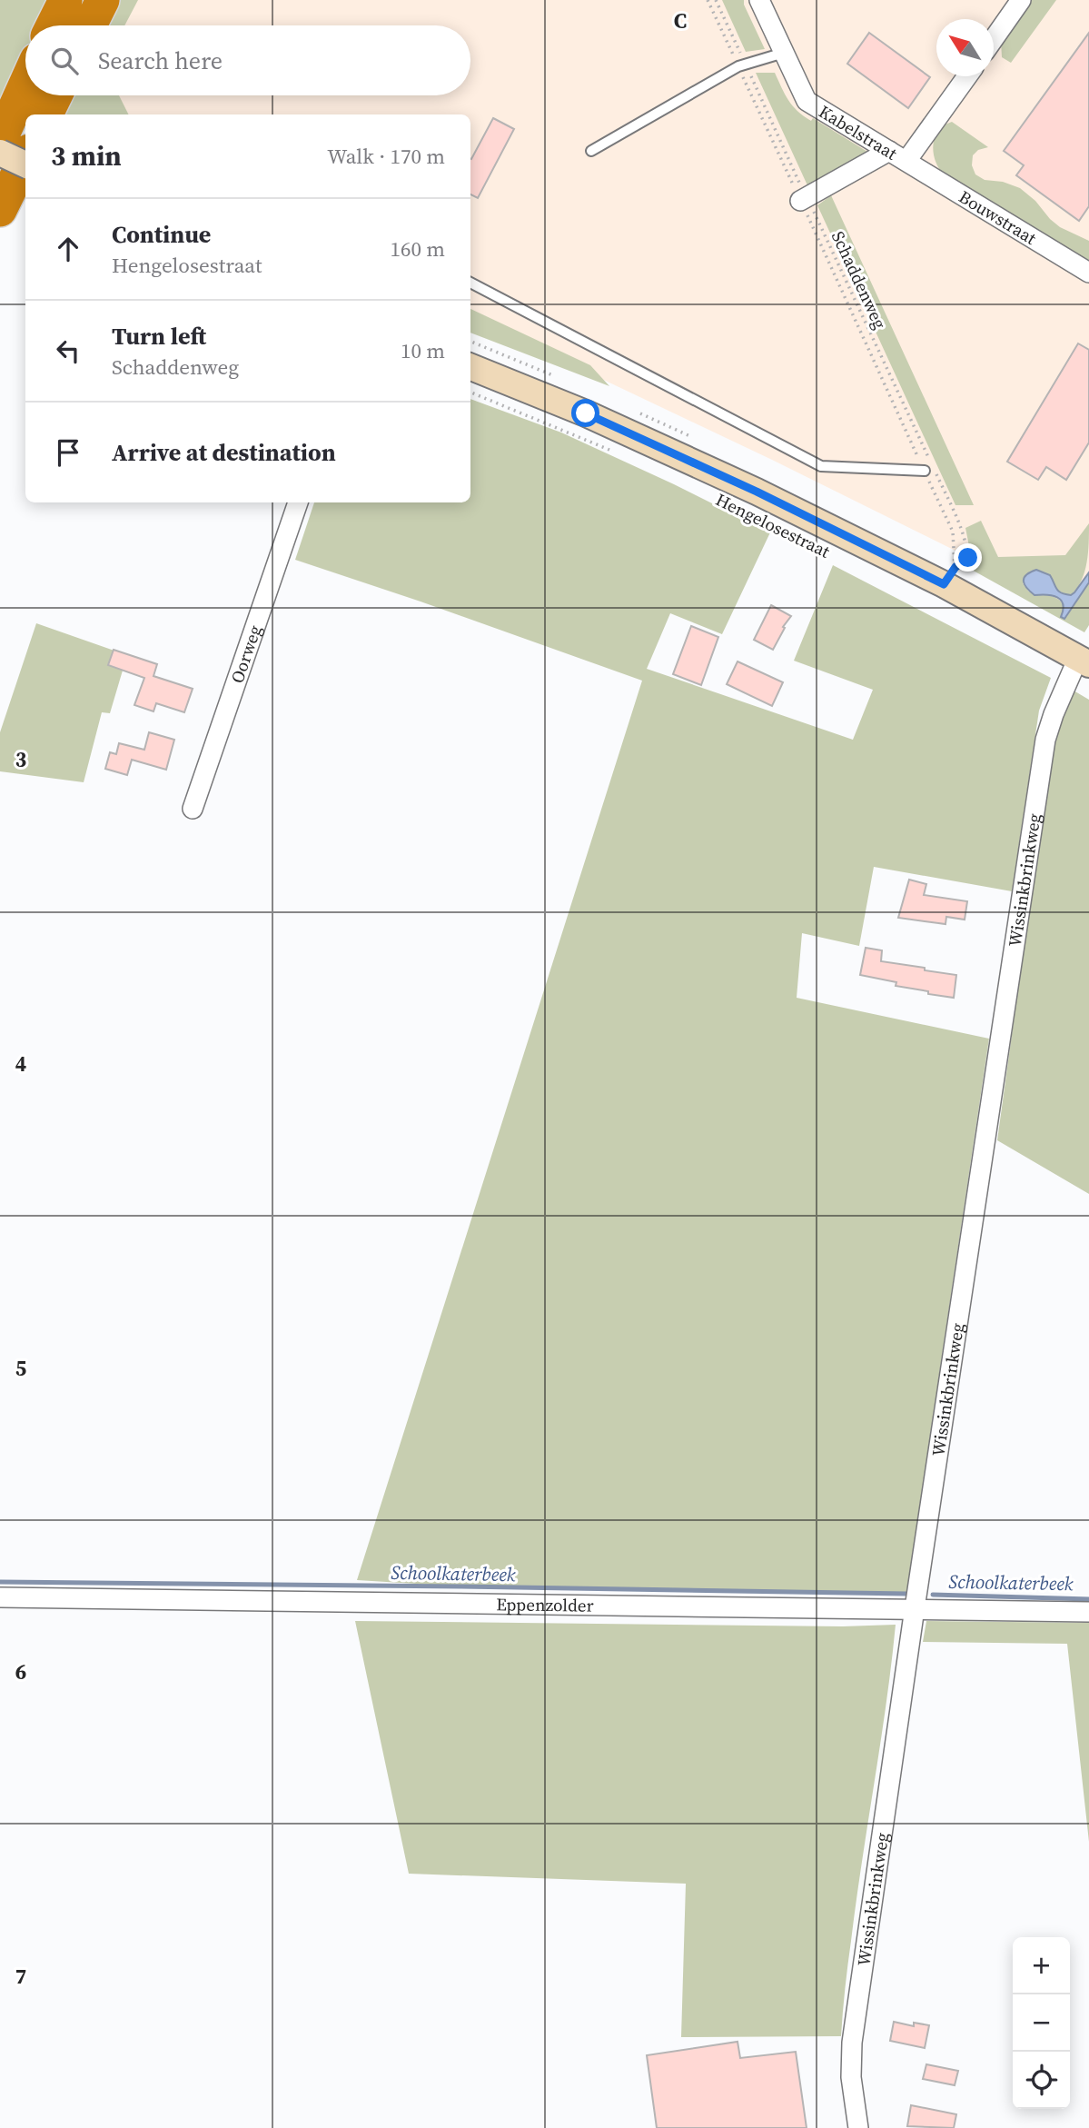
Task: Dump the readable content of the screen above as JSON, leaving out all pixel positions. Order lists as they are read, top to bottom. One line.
{"streets":{"main road":["Hengelosestraat"],"street":["Kabelstraat","Bouwstraat","Oorweg","Wissinkbrinkweg","Eppenzolder"],"path":["Schaddenweg"]},"crossings":[["Kabelstraat","Bouwstraat"],["Schaddenweg","Hengelosestraat"],["Hengelosestraat","Wissinkbrinkweg"],["Wissinkbrinkweg","Eppenzolder"]],"water":["Schoolkaterbeek"],"north":"top left","page":{"search":"Search here","heading":["3 min","Walk · 170 m"],"list":[["Continue","Hengelosestraat","160 m"],["Turn left","Schaddenweg","10 m"],"Arrive at destination"],"map_buttons":["+","−"]},"grid":{"columns":["C"],"rows":["3","4","5","6","7"]}}
